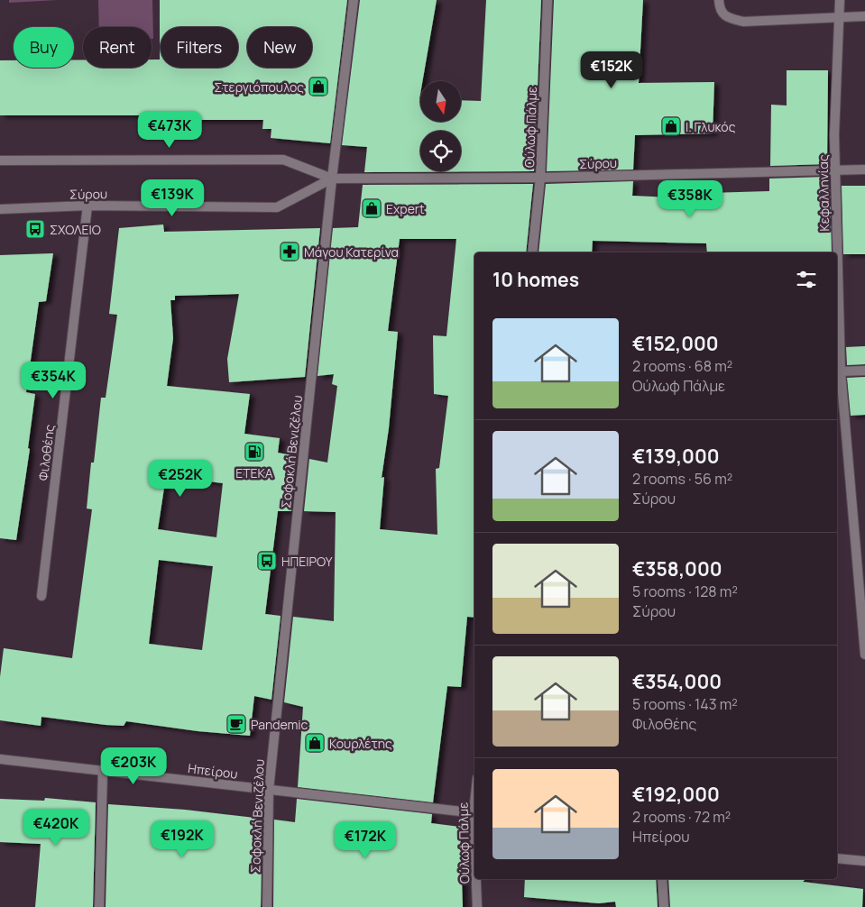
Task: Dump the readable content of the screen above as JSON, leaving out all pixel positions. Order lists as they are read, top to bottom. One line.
{"streets":{"street":["Ούλωφ Πάλμε","Σύρου","Κεφαλληνίας","Σοφοκλή Βενιζέλου","Φιλοθέης","Ηπείρου"]},"crossings":[["Ούλωφ Πάλμε","Σύρου"],["Σύρου","Κεφαλληνίας"],["Σύρου","Σοφοκλή Βενιζέλου"],["Σύρου","Φιλοθέης"],["Σοφοκλή Βενιζέλου","Ηπείρου"]],"places":{"shop":["Στεργιόπουλος","Ι. Γλυκός","Expert","Κουρλέτης"],"bus stop":["ΣΧΟΛΕΙΟ","ΗΠΕΙΡΟΥ"],"pharmacy":["Μάγου Κατερίνα"],"fuel station":["ΕΤΕΚΑ"],"cafe":["Pandemic"]},"north":"bottom","page":{"chip":["Buy","Rent","Filters","New"],"price":["€152K","€473K","€139K","€358K","€354K","€252K","€203K","€420K","€192K","€172K"],"heading":"10 homes","list":[{"name":"€152,000","note":"2 rooms · 68 m² · Ούλωφ Πάλμε"},{"name":"€139,000","note":"2 rooms · 56 m² · Σύρου"},{"name":"€358,000","note":"5 rooms · 128 m² · Σύρου"},{"name":"€354,000","note":"5 rooms · 143 m² · Φιλοθέης"},{"name":"€192,000","note":"2 rooms · 72 m² · Ηπείρου"}]}}
